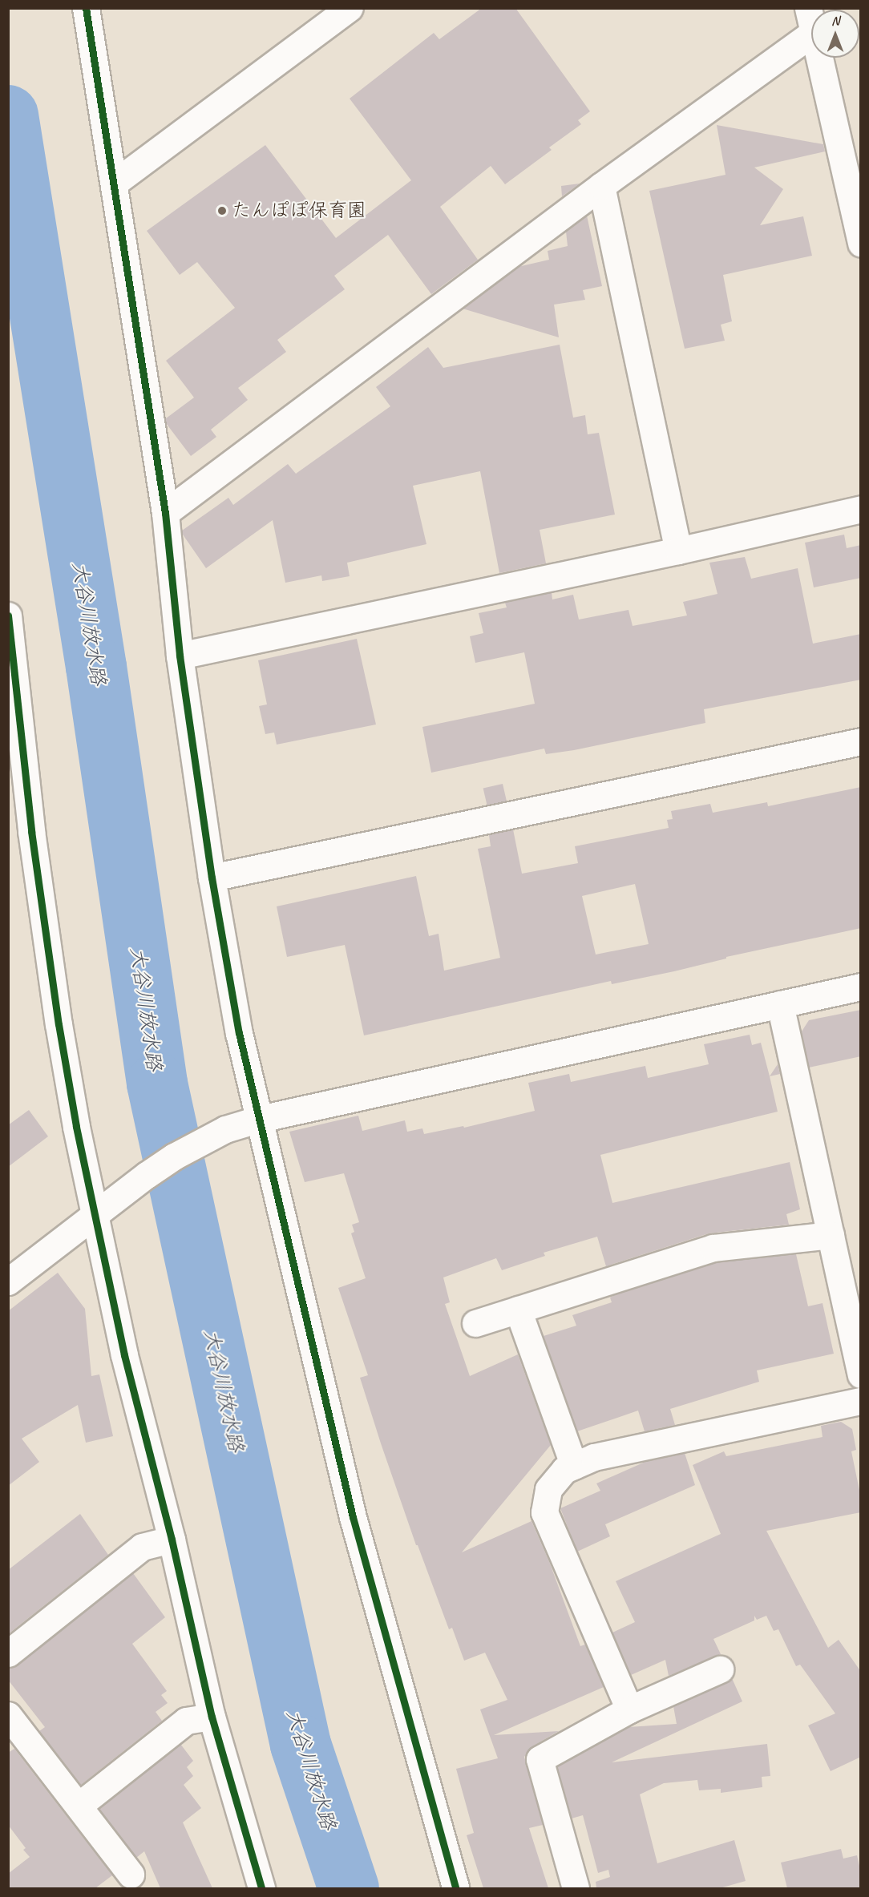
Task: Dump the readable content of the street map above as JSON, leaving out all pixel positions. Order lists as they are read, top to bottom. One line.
{"water":["大谷川放水路"],"places":["たんぽぽ保育園"],"north":"top"}
